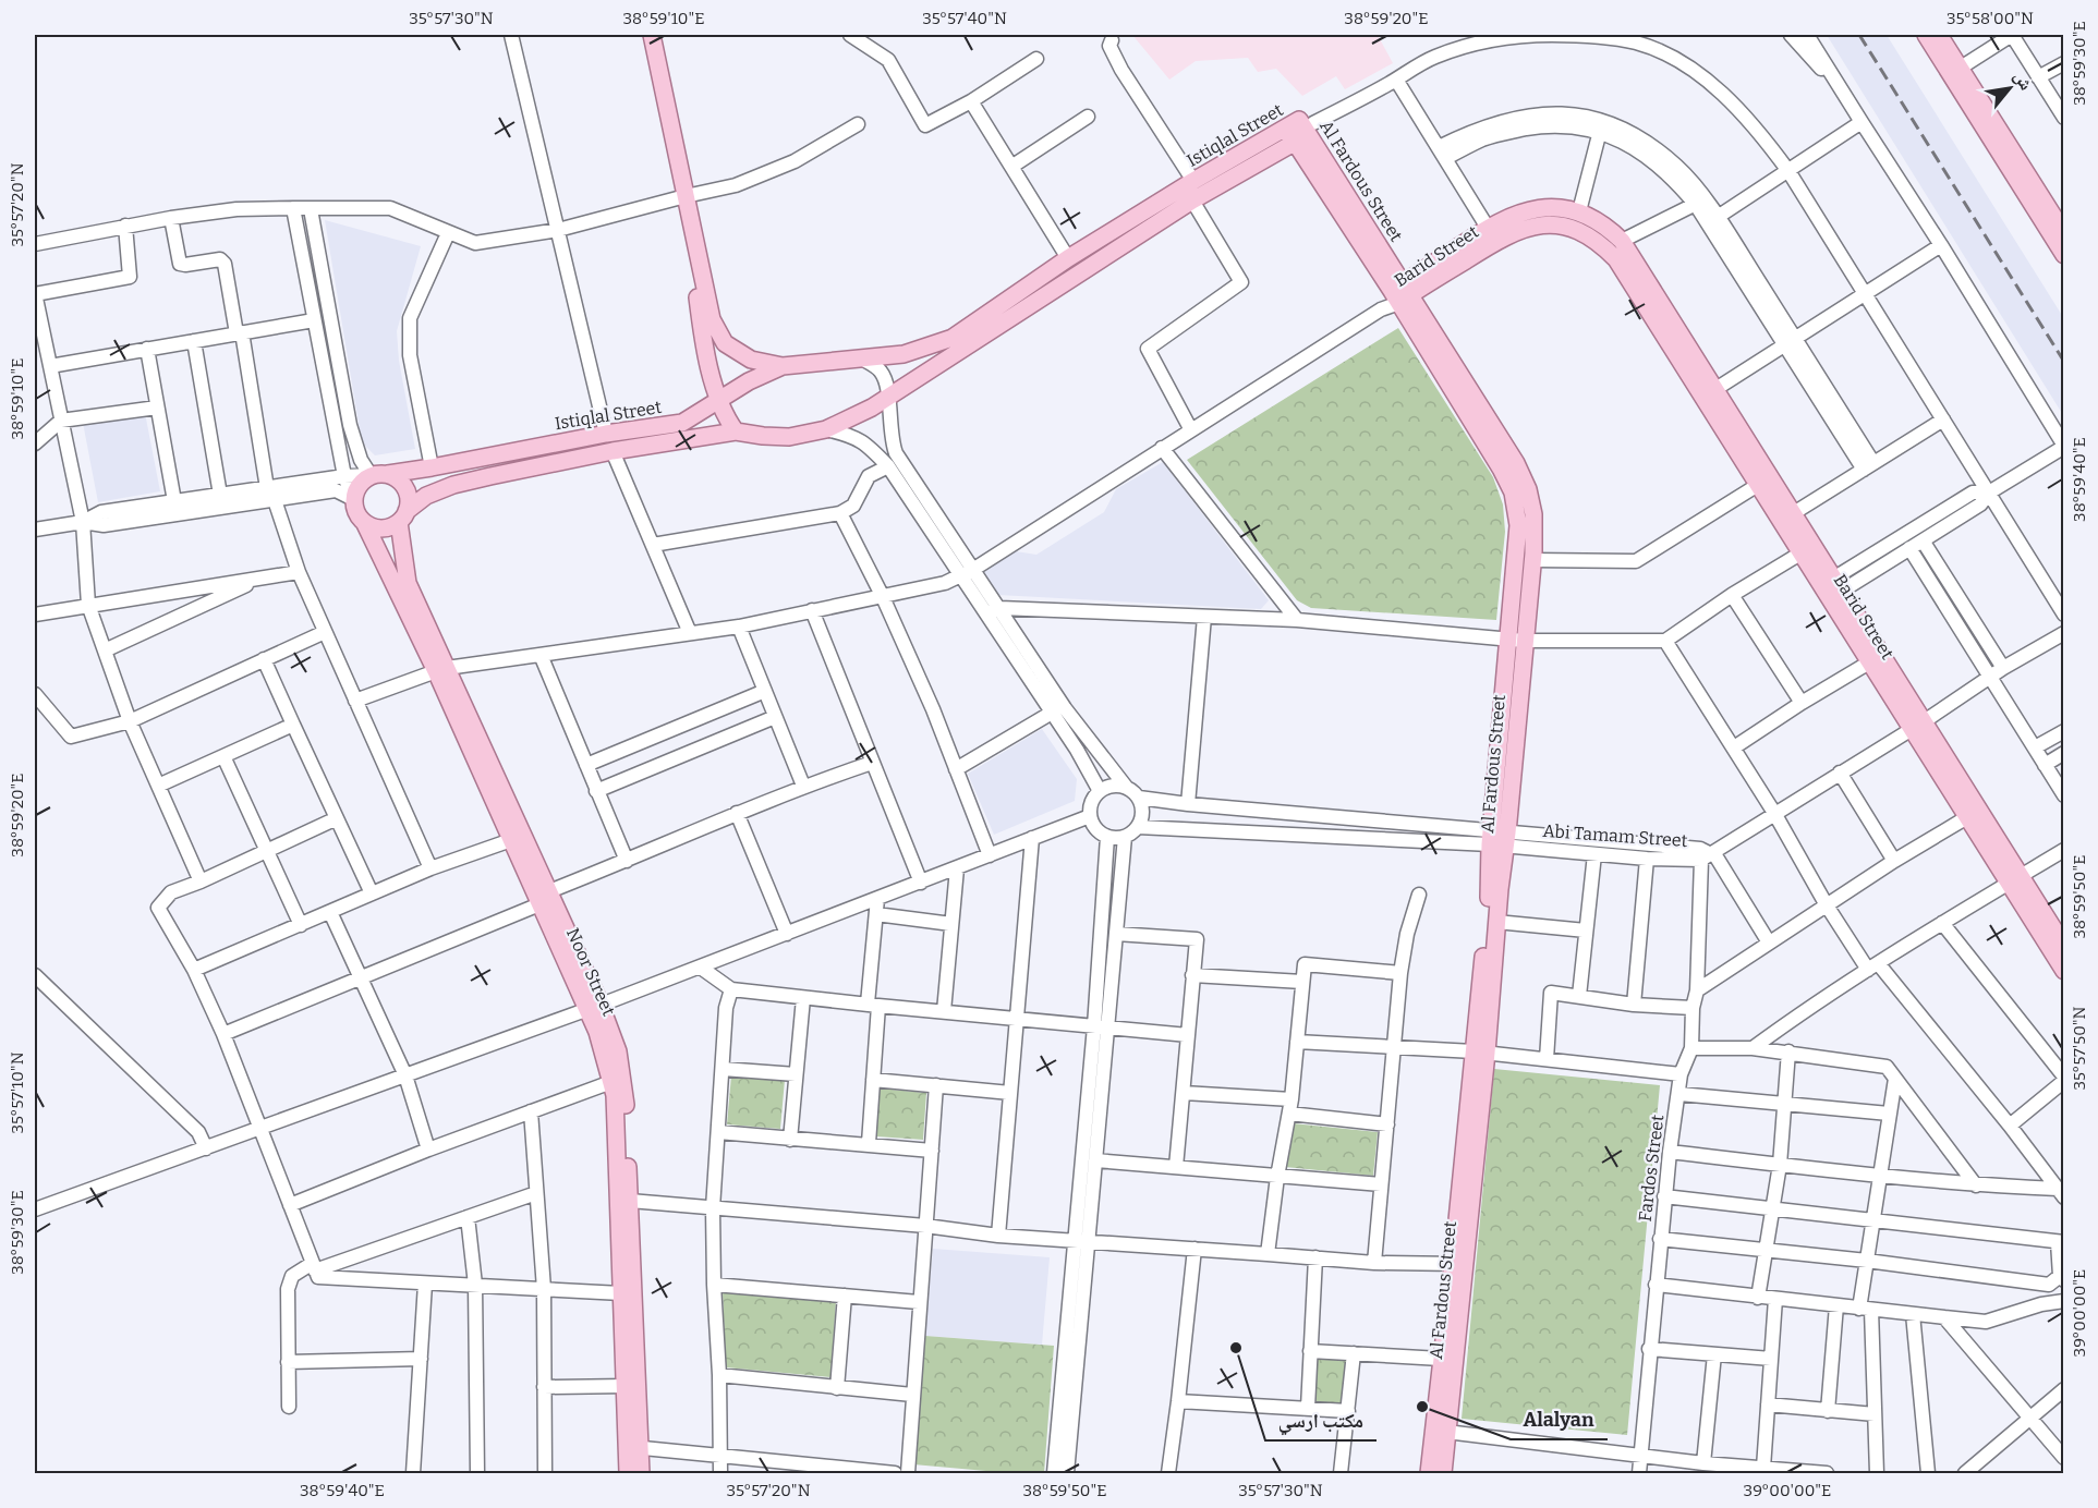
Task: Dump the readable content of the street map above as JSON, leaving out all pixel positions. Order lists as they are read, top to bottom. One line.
{"streets":{"main road":["Istiqlal Street","Al Fardous Street","Barid Street","Noor Street"],"street":["Abi Tamam Street","Fardos Street"]},"crossings":[["Istiqlal Street","Al Fardous Street"],["Istiqlal Street","Noor Street"],["Al Fardous Street","Barid Street"],["Al Fardous Street","Abi Tamam Street"],["Barid Street","Noor Street"]],"places":["مكتب ارسي","Alalyan"],"north":"top right","coordinates":["35°57'30\"N","38°59'10\"E","35°57'40\"N","38°59'20\"E","35°58'00\"N","38°59'30\"E","35°57'20\"N","38°59'40\"E","38°59'50\"E","35°57'50\"N","35°57'10\"N","39°00'00\"E"]}
